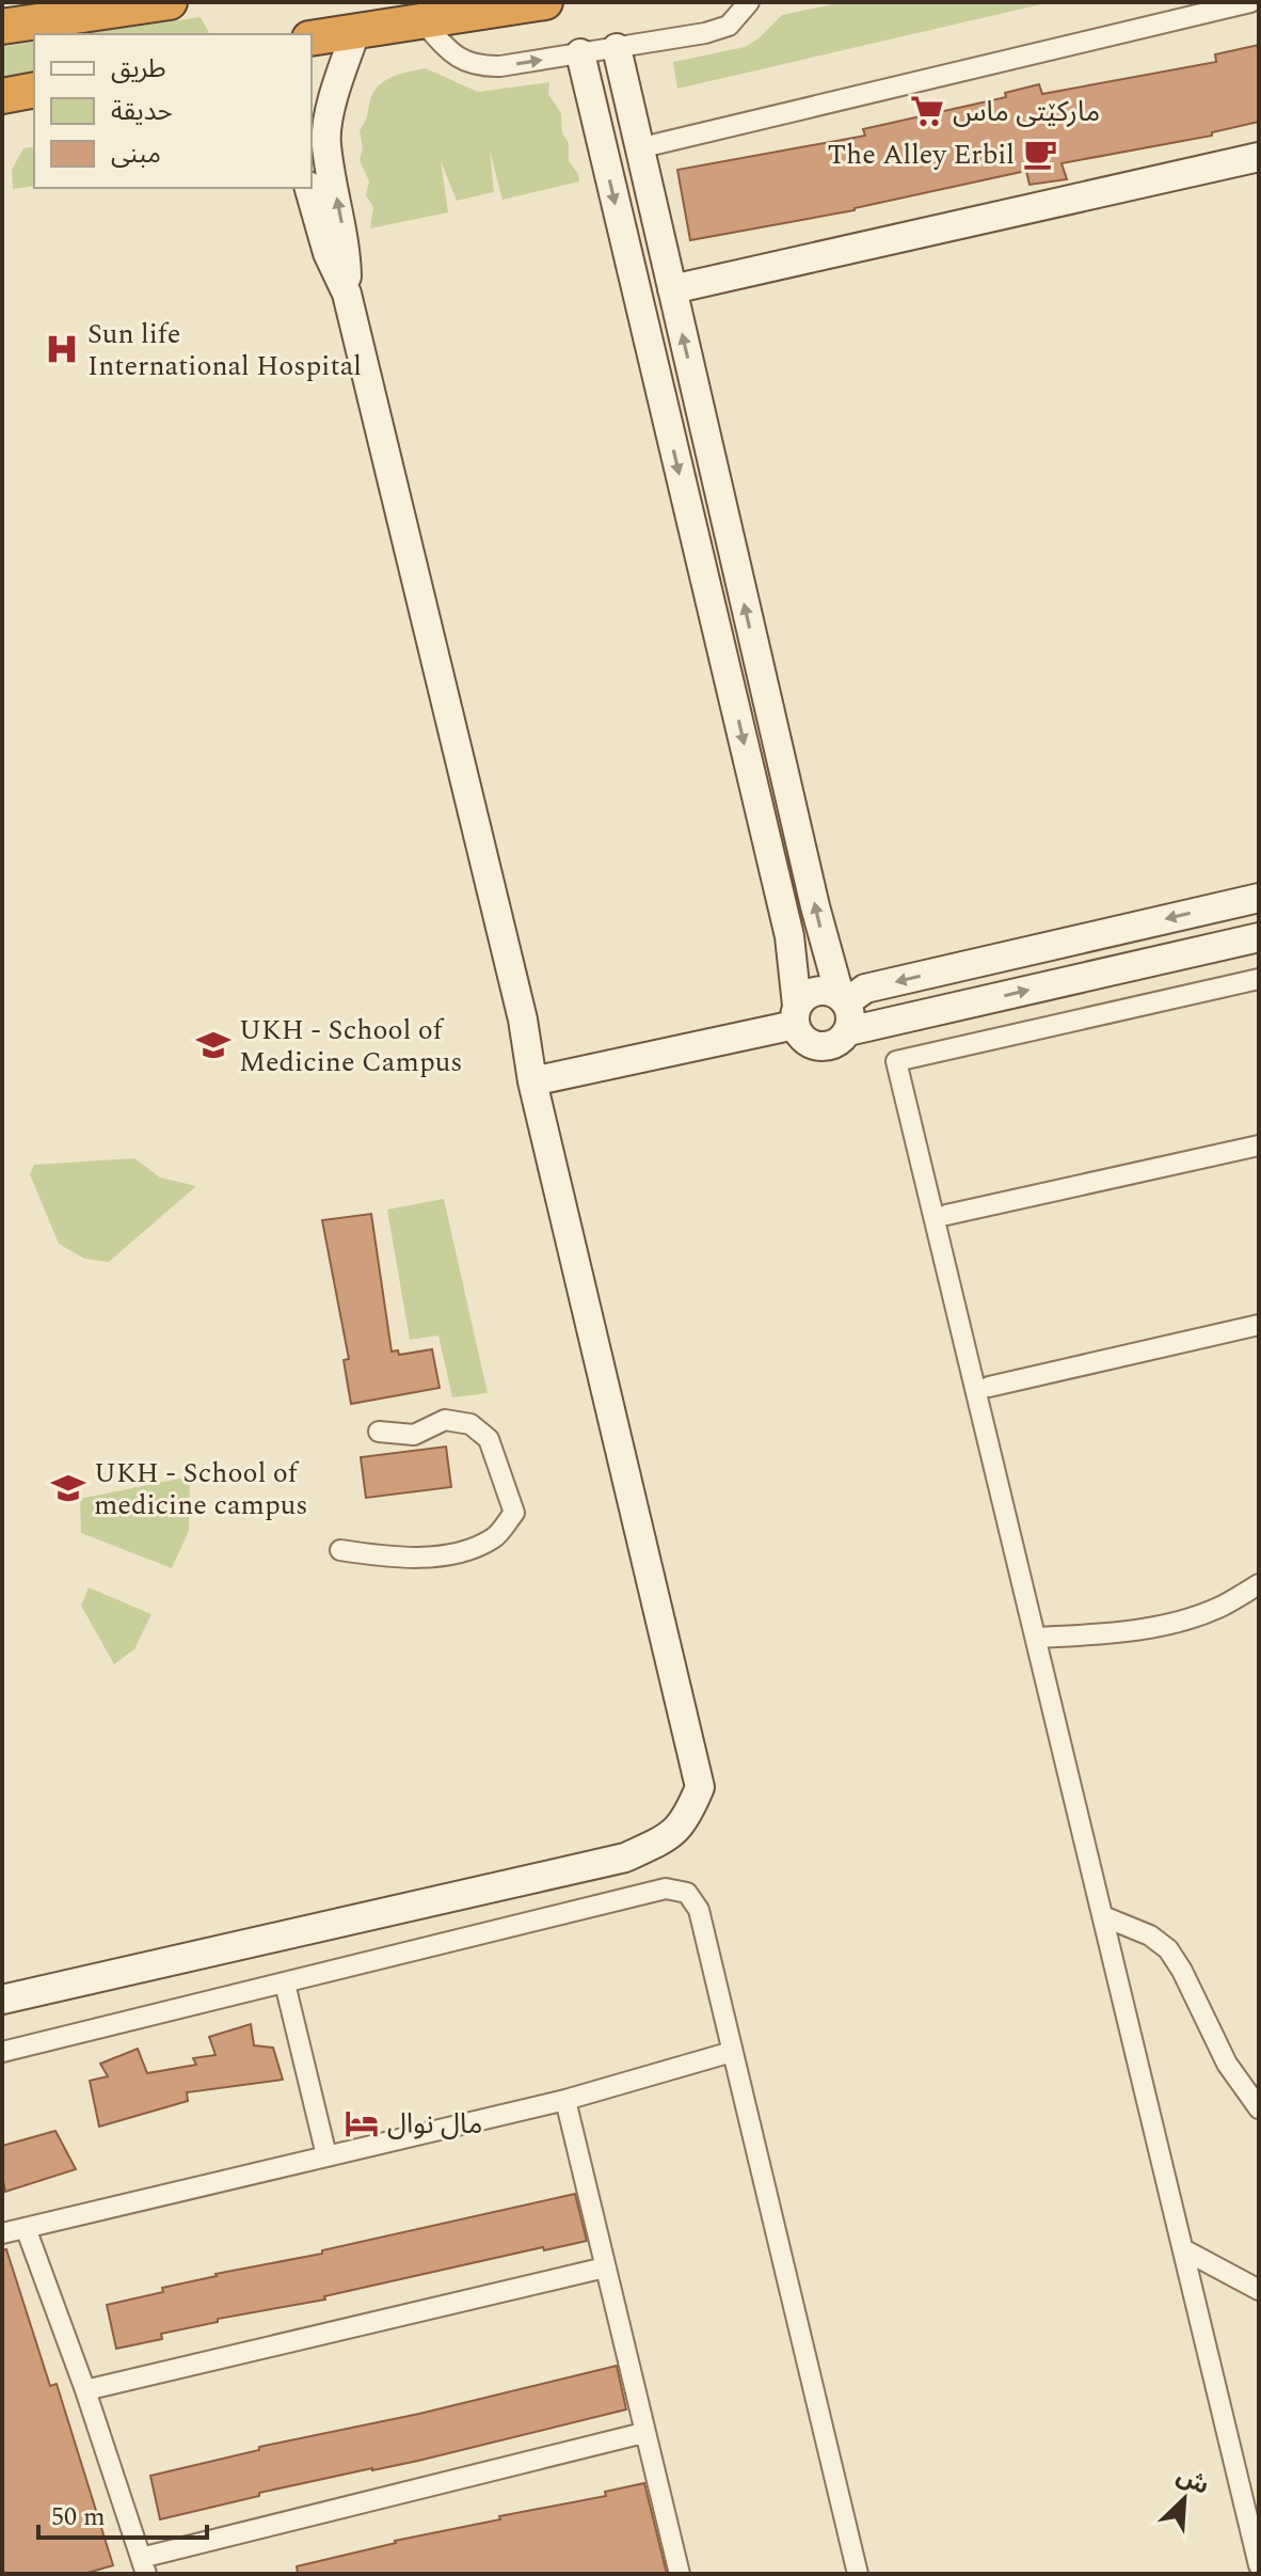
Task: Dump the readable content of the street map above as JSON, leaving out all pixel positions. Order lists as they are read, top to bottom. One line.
{"places":{"supermarket":["مارکێتی ماس"],"cafe":["The Alley Erbil"],"hospital":["Sun life International Hospital"],"school or university":["UKH - School of Medicine Campus","UKH - School of medicine campus"],"hotel":["مال نوال"]},"legend":["طريق","حديقة","مبنى"],"scale_bar":"50 m","north":"top right"}
